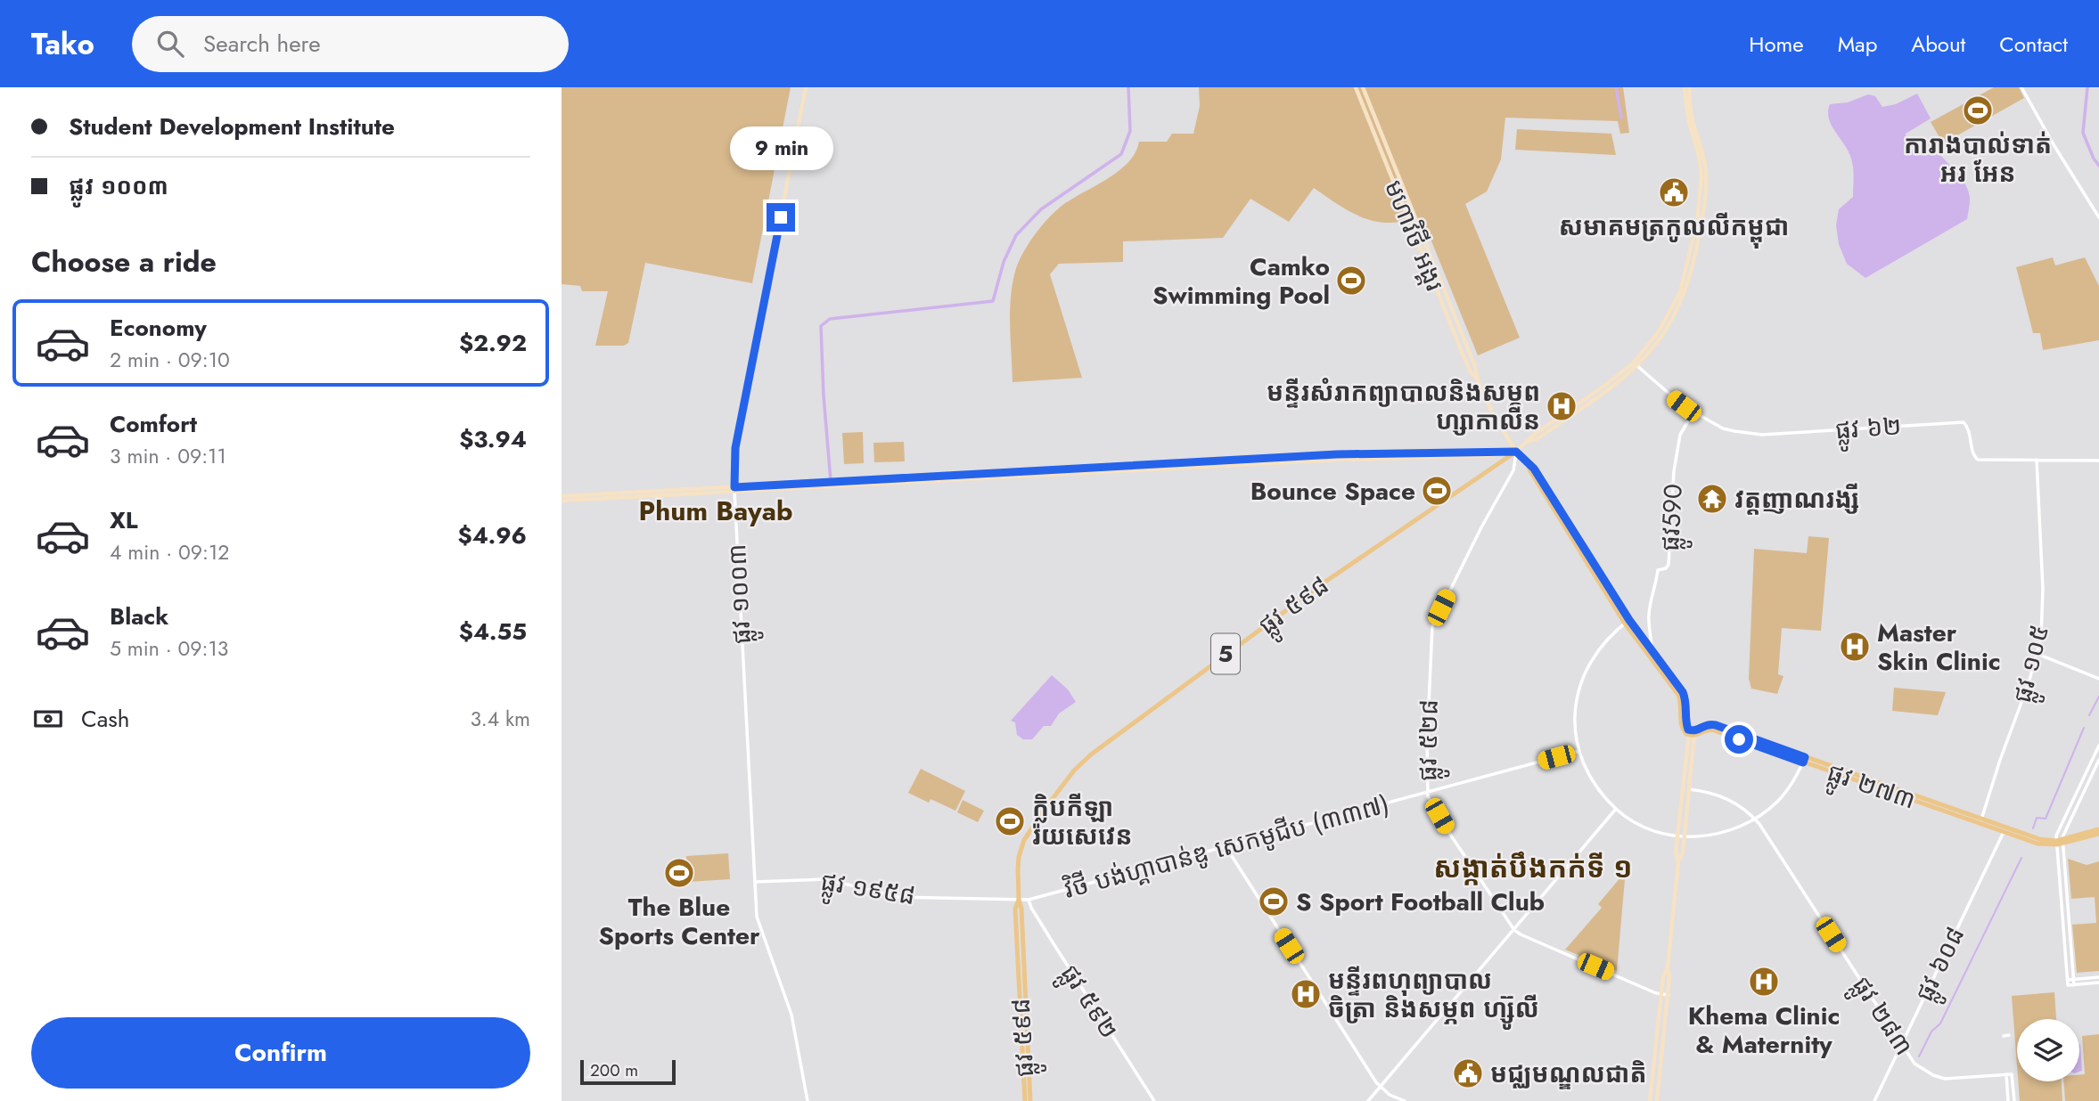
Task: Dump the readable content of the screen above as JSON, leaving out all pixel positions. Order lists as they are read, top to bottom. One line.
{"streets":{"main road":["មហាវិថី អង្គរ","ផ្លូវ ១០០៣","ផ្លូវ ៥៩៨","5","ផ្លូវ ២៧៣"],"street":["ផ្លូវ ៦២","ផ្លូវ590","ផ្លូវ ១០៥","ផ្លូវ ៥២៨","វិថី បង់ហ្គាបាន់ឌូ សេកមូជីប (៣៣៧)","ផ្លូវ ១៩៥៨","ផ្លូវ ៦០៨","ផ្លូវ ៥៩២","ផ្លូវ ២៨៣"]},"crossings":[["មហាវិថី អង្គរ","ផ្លូវ ៥៩៨"],["មហាវិថី អង្គរ","ផ្លូវ ៥២៨"],["ផ្លូវ ៦២","ផ្លូវ590"],["ផ្លូវ ៦២","ផ្លូវ ១០៥"],["ផ្លូវ ១០០៣","ផ្លូវ ១៩៥៨"],["ផ្លូវ ៥៩៨","ផ្លូវ ៥២៨"],["ផ្លូវ ៥៩៨","វិថី បង់ហ្គាបាន់ឌូ សេកមូជីប (៣៣៧)"],["ផ្លូវ ៥៩៨","ផ្លូវ ១៩៥៨"],["ផ្លូវ ១០៥","ផ្លូវ ២៧៣"],["ផ្លូវ ៥២៨","វិថី បង់ហ្គាបាន់ឌូ សេកមូជីប (៣៣៧)"],["ផ្លូវ ២៧៣","ផ្លូវ ៦០៨"],["វិថី បង់ហ្គាបាន់ឌូ សេកមូជីប (៣៣៧)","ផ្លូវ ១៩៥៨"],["វិថី បង់ហ្គាបាន់ឌូ សេកមូជីប (៣៣៧)","ផ្លូវ ៥៩២"],["ផ្លូវ ៦០៨","ផ្លូវ ២៨៣"]],"districts":["Phum Bayab","សង្កាត់បឹងកក់ទី ១"],"places":{"sports":["ការាងបាល់ទាត់ អរ អែន","Camko Swimming Pool","Bounce Space","ក្លិបកីឡា រ៉យសេវេន","The Blue Sports Center","S Sport Football Club"],"public building":["សមាគមត្រកូលលីកម្ពុជា","មជ្ឈមណ្ឌលជាតិ"],"hospital":["មន្ទីរសំរាកព្យាបាលនិងសម្ភព ហ្សាកាលីន","Master Skin Clinic","Khema Clinic & Maternity","មន្ទីរពហុព្យាបាល ចិត្រា និងសម្ភព ហ្ស៊ូលី"],"temple":["វត្តញាណរង្សី"]},"scale_bar":"200 m","page":{"header":"Tako","search":"Search here","nav":["Home","Map","About","Contact"],"banner":["Student Development Institute","ផ្លូវ ១០០៣"],"bubble":"9 min","heading":"Choose a ride","list":[{"name":"Economy","note":"2 min · 09:10","value":"$2.92"},{"name":"Comfort","note":"3 min · 09:11","value":"$3.94"},{"name":"XL","note":"4 min · 09:12","value":"$4.96"},{"name":"Black","note":"5 min · 09:13","value":"$4.55"}],"pay":["Cash","3.4 km"],"buttons":"Confirm","scale":"200 m"}}
